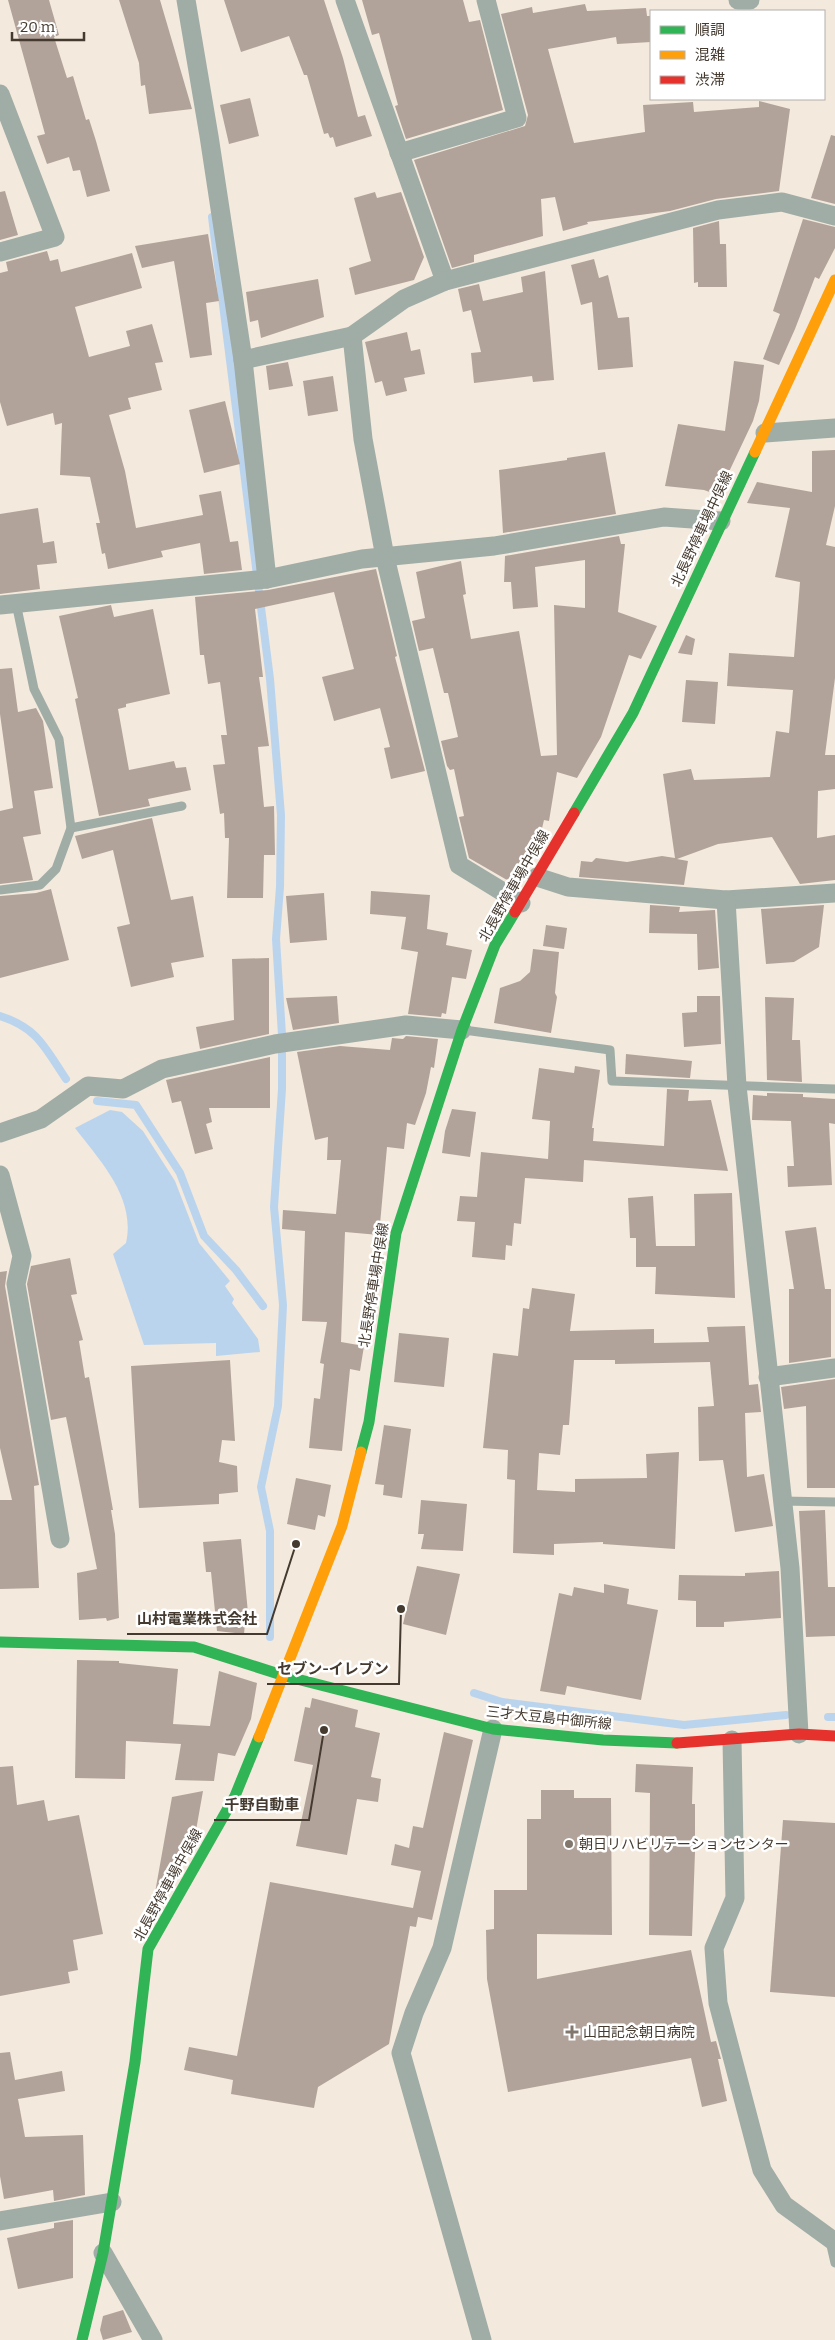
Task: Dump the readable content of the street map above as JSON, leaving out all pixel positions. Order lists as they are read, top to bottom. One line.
{"streets":{"main road":["北長野停車場中俣線","三才大豆島中御所線"]},"crossings":[["北長野停車場中俣線","三才大豆島中御所線"]],"places":{"other":["山村電業株式会社","セブン-イレブン","千野自動車","朝日リハビリテーションセンター"],"health":["山田記念朝日病院"]},"legend":["順調","混雑","渋滞"],"scale_bar":"20 m"}
